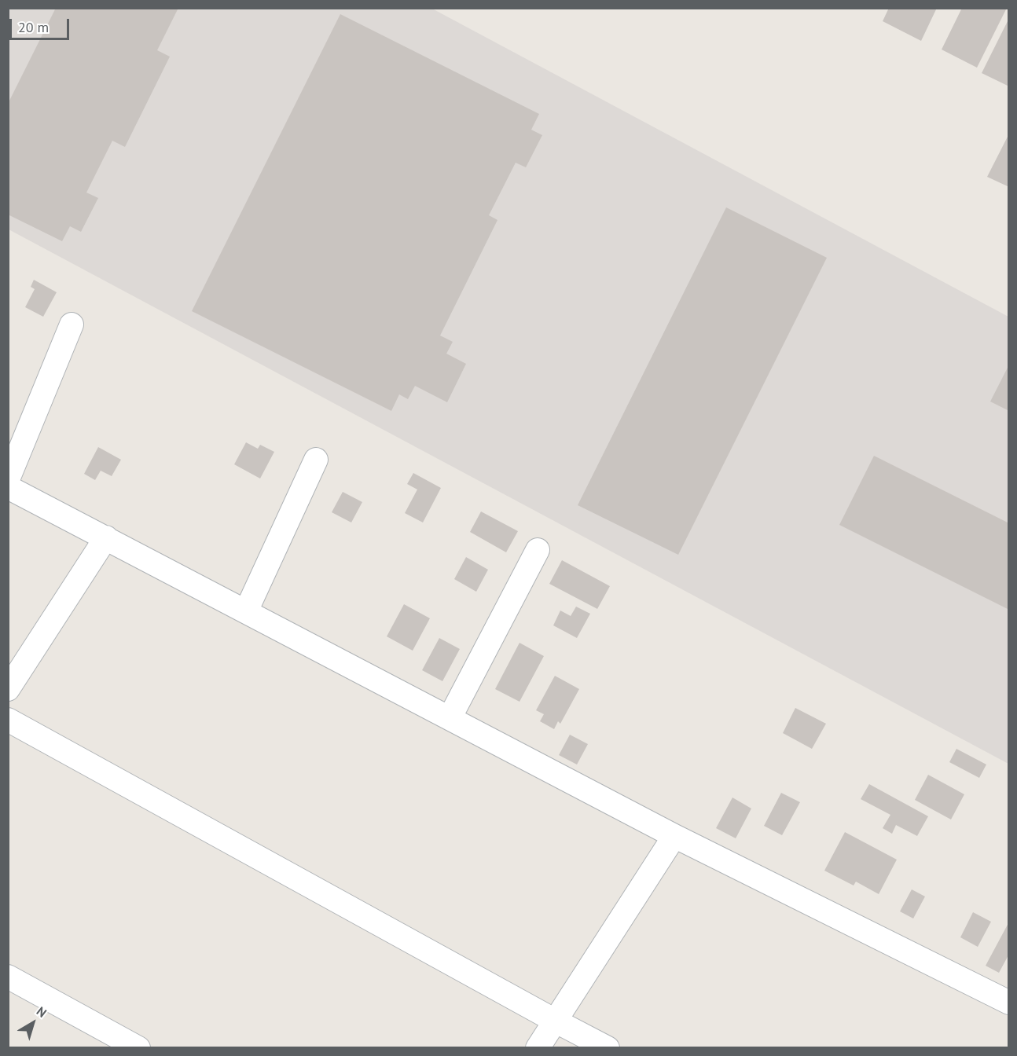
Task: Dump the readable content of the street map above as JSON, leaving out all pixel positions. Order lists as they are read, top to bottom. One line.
{"scale_bar":"20 m","north":"top right"}
